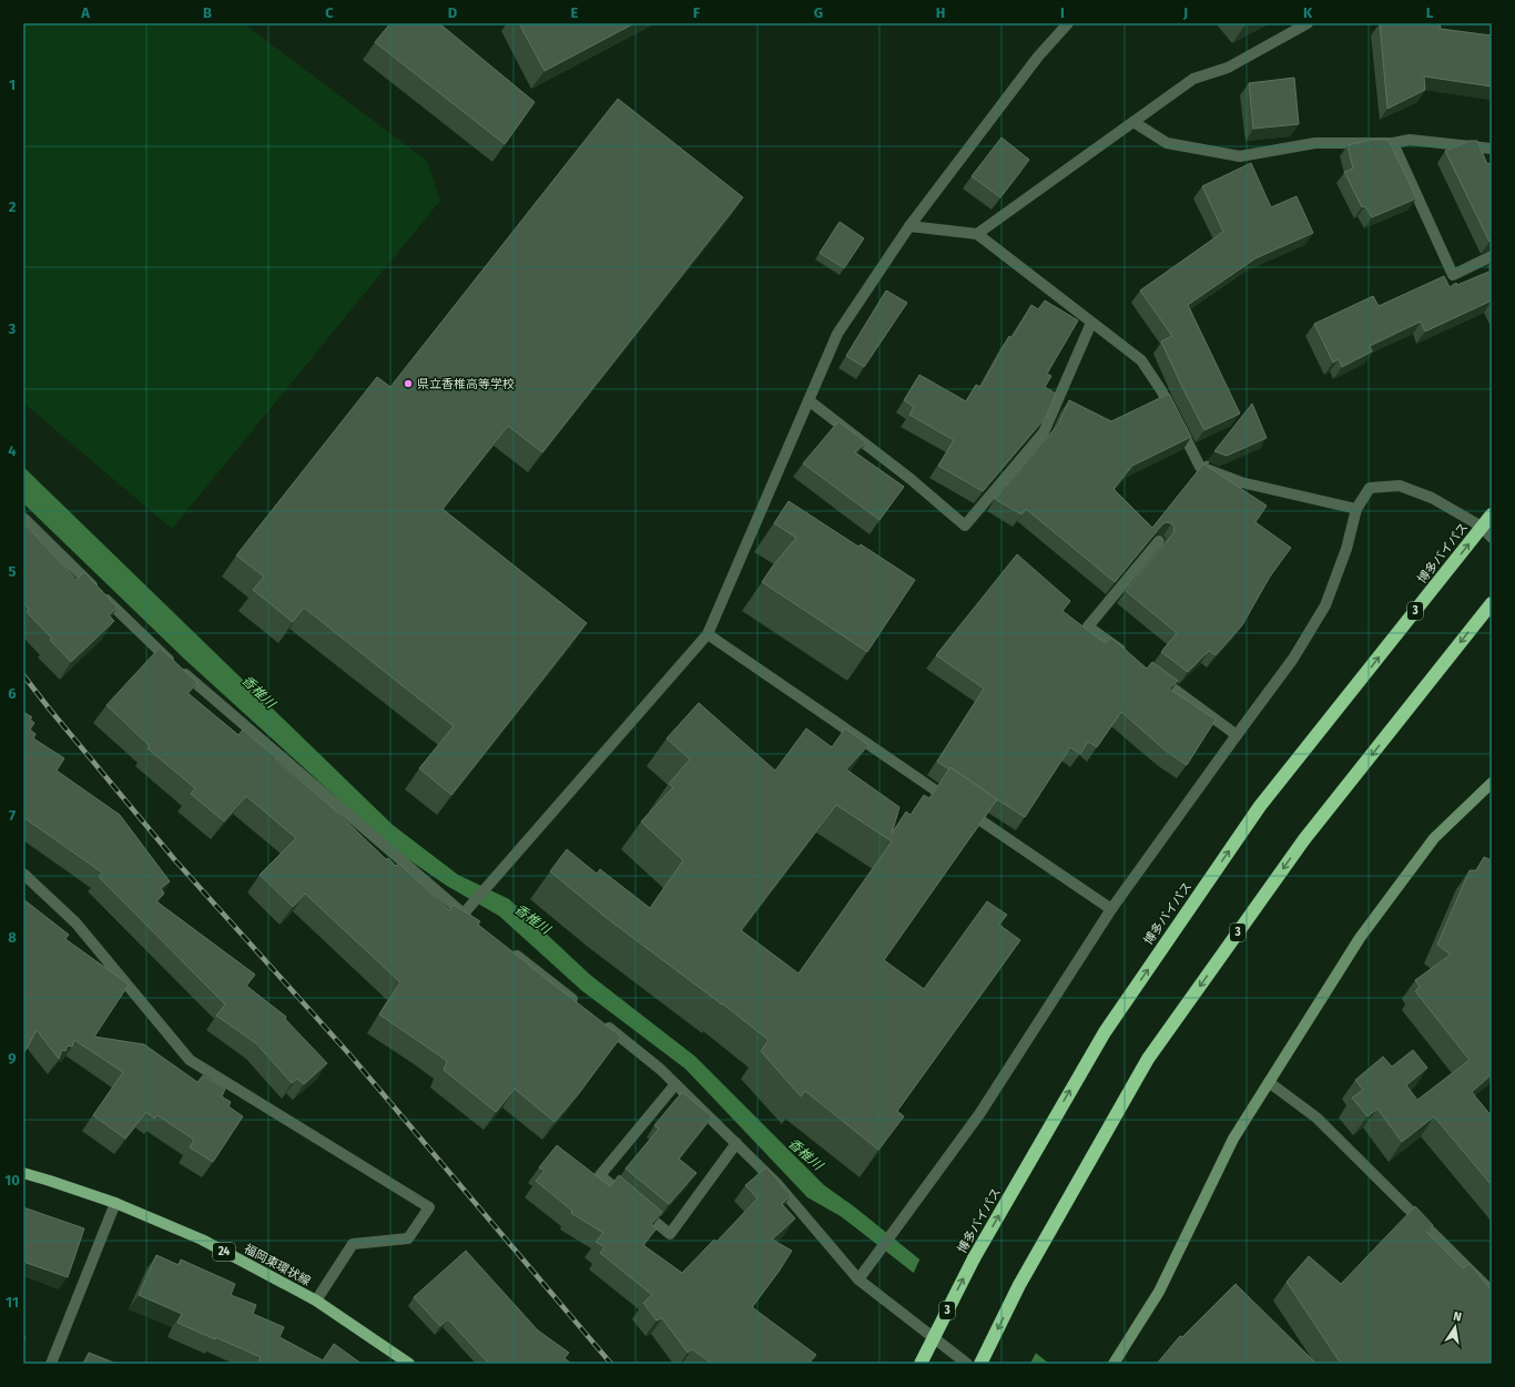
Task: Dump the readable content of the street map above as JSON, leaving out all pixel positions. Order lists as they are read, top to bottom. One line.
{"streets":{"highway":["博多バイパス","3"],"main road":["24","福岡東環状線"]},"water":["香椎川"],"places":["県立香椎高等学校"],"north":"top","grid":{"columns":["A","B","C","D","E","F","G","H","I","J","K","L"],"rows":["1","2","3","4","5","6","7","8","9","10","11"]}}
